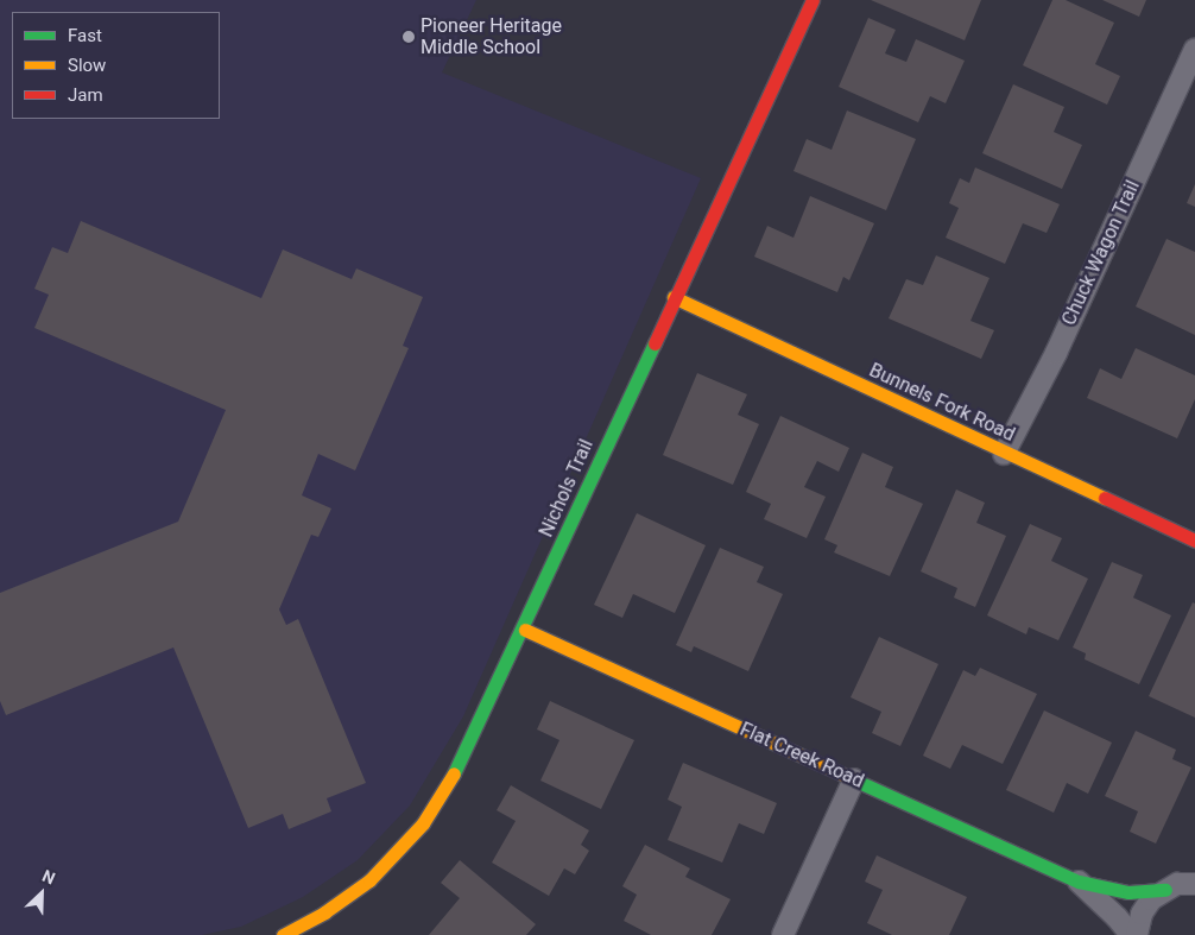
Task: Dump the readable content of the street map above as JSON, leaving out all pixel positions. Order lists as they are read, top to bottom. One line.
{"streets":{"street":["Chuck Wagon Trail","Bunnels Fork Road","Nichols Trail","Flat Creek Road"]},"crossings":[["Chuck Wagon Trail","Bunnels Fork Road"],["Bunnels Fork Road","Nichols Trail"],["Nichols Trail","Flat Creek Road"]],"places":["Pioneer Heritage Middle School"],"legend":["Fast","Slow","Jam"],"north":"top right"}
